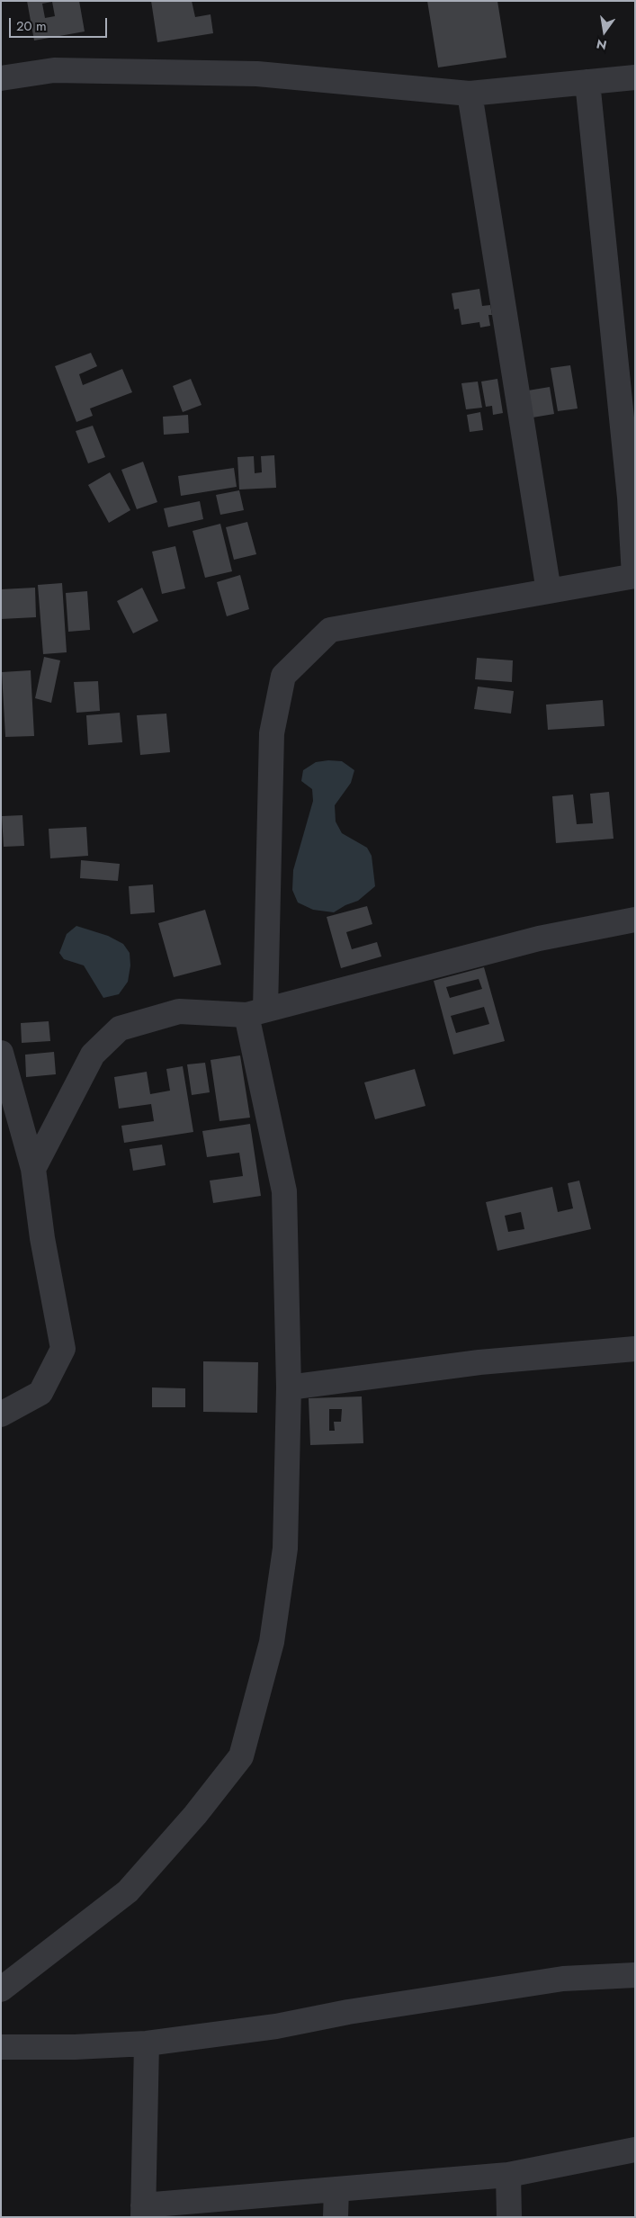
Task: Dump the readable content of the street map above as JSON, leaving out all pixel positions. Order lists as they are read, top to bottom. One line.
{"scale_bar":"20 m","north":"bottom"}
